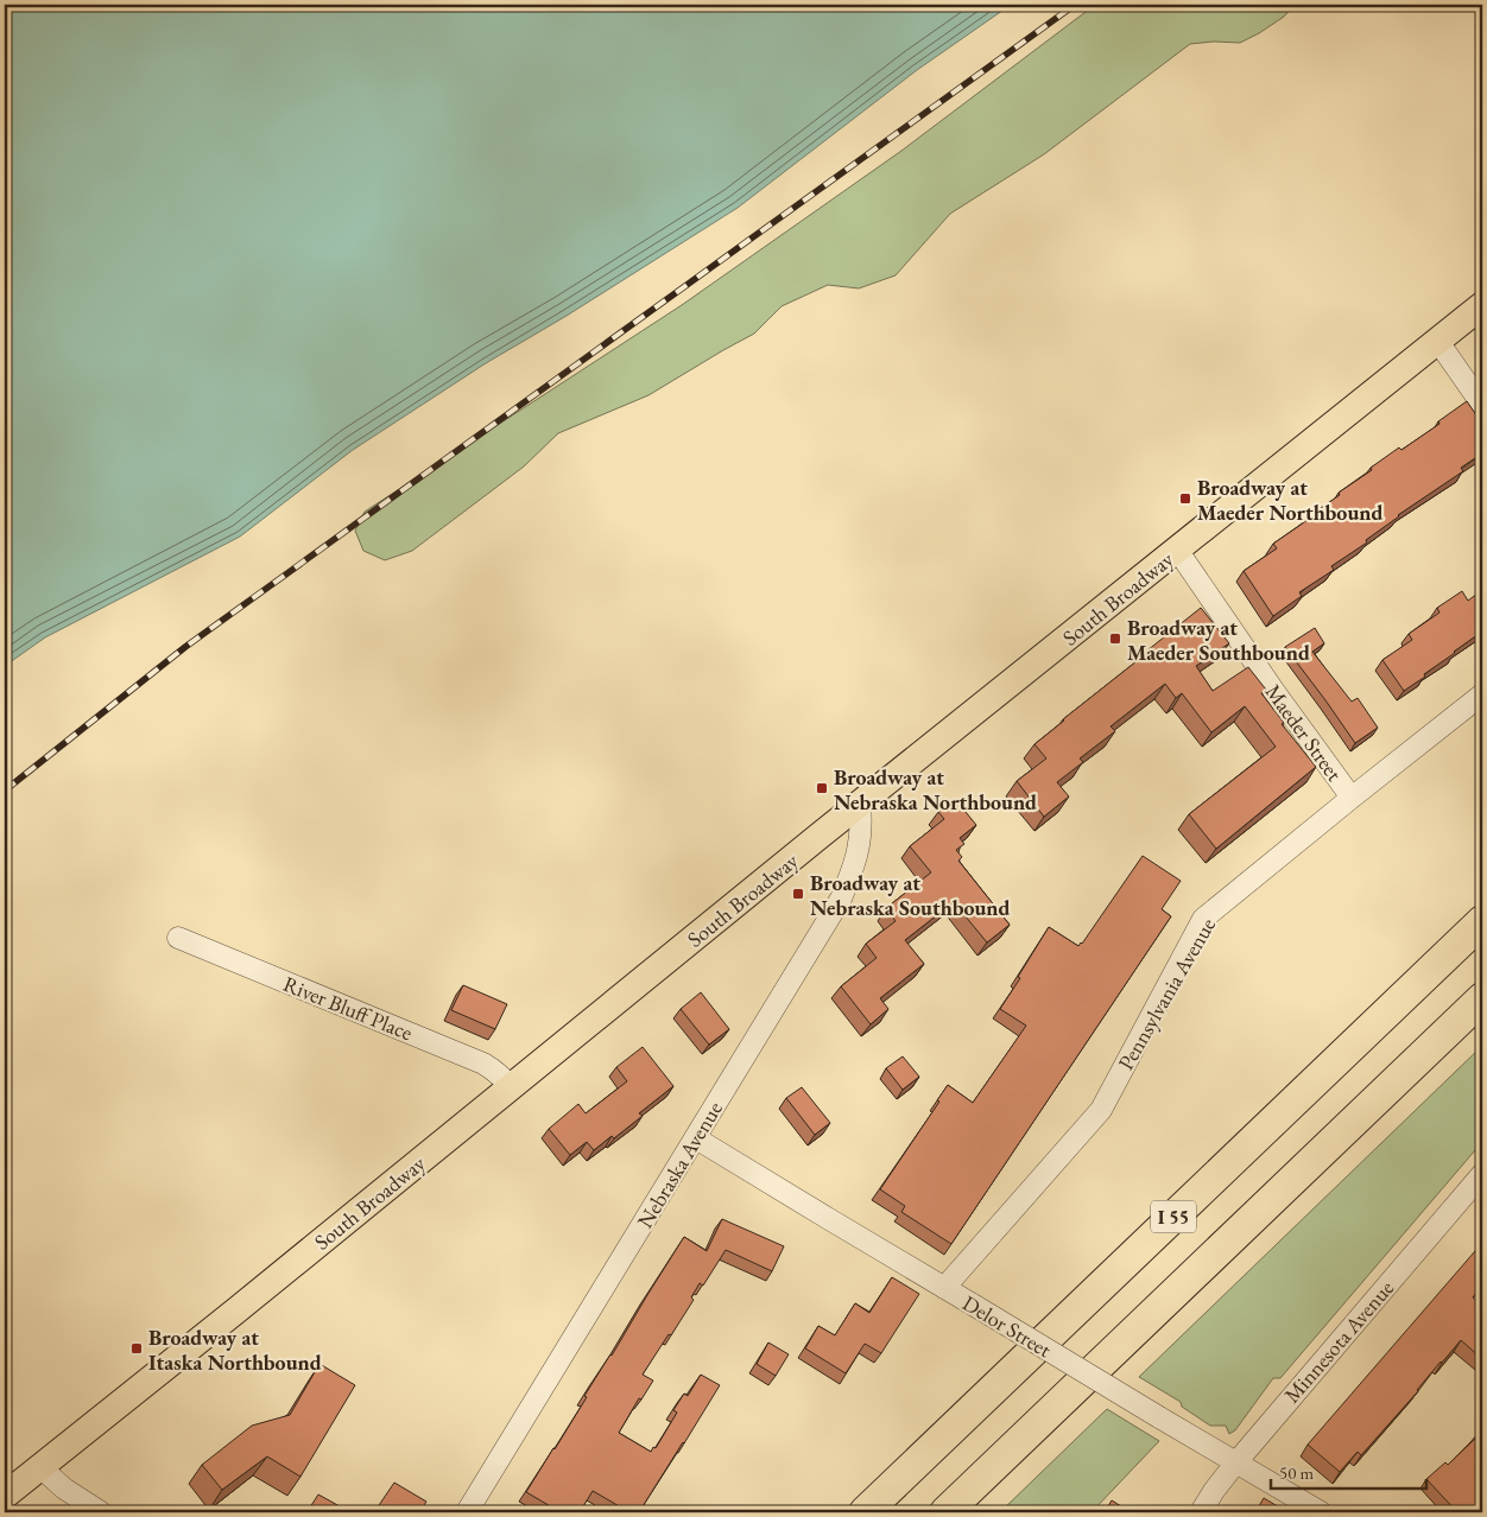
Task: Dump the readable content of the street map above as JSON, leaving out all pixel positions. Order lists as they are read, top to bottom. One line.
{"streets":{"highway":["I 55"],"main road":["South Broadway"],"street":["Maeder Street","Pennsylvania Avenue","River Bluff Place","Nebraska Avenue","Delor Street","Minnesota Avenue"]},"crossings":[["South Broadway","Maeder Street"],["South Broadway","River Bluff Place"],["South Broadway","Nebraska Avenue"],["Maeder Street","Pennsylvania Avenue"],["Pennsylvania Avenue","Delor Street"],["Nebraska Avenue","Delor Street"],["Delor Street","Minnesota Avenue"]],"places":{"transit":["Broadway at Maeder Northbound","Broadway at Maeder Southbound","Broadway at Nebraska Northbound","Broadway at Nebraska Southbound","Broadway at Itaska Northbound"]},"scale_bar":"50 m"}
